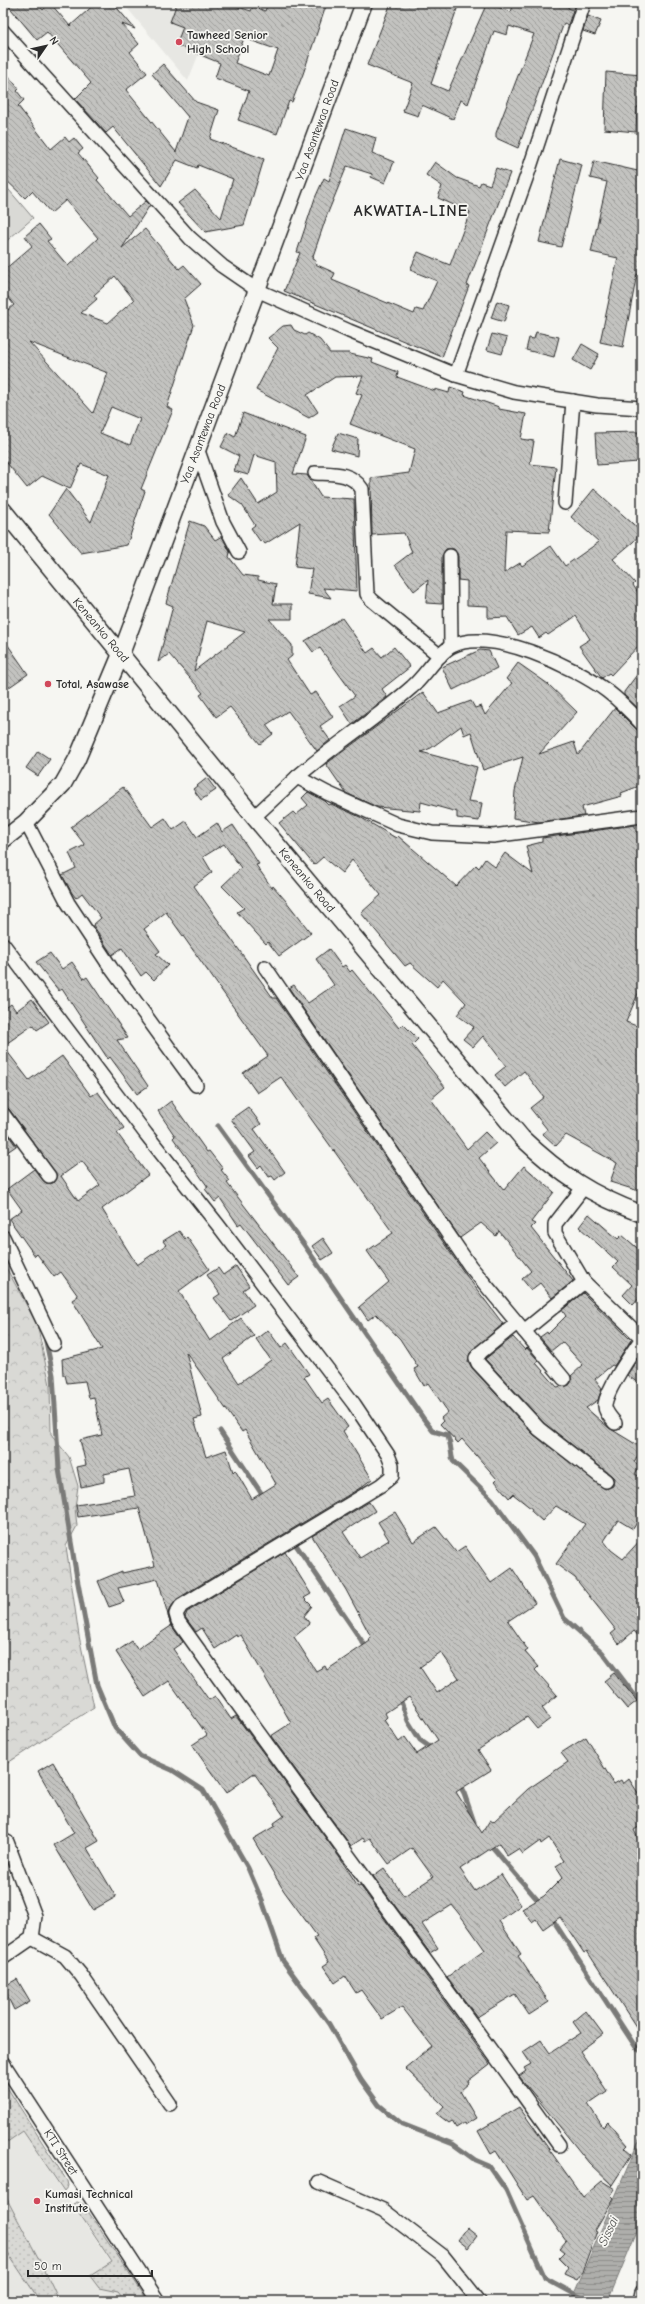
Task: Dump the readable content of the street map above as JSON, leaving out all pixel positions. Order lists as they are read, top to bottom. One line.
{"streets":{"street":["Yaa Asantewaa Road","Keneanko Road","KTI Street"]},"crossings":[["Yaa Asantewaa Road","Keneanko Road"]],"districts":["AKWATIA-LINE"],"water":["Sissai"],"places":["Tawheed Senior High School","Total, Asawase","Kumasi Technical Institute"],"scale_bar":"50 m","north":"top right"}
